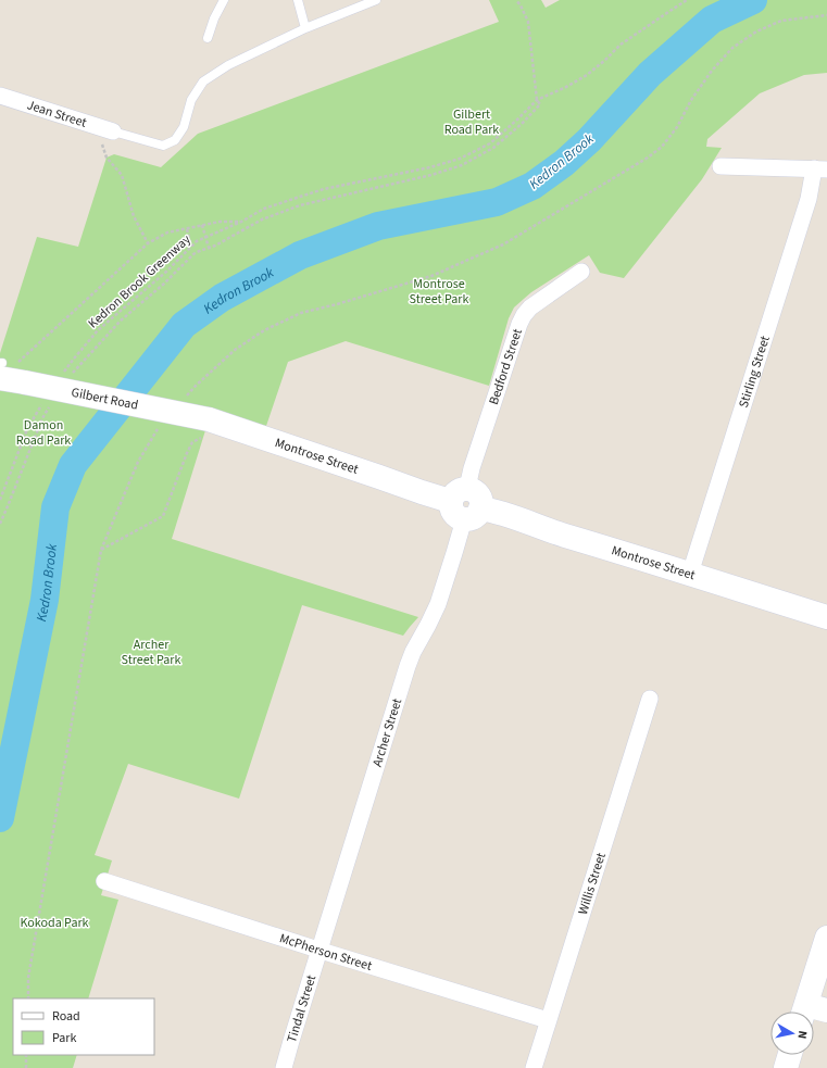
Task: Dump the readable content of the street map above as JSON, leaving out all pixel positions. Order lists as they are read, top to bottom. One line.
{"streets":{"street":["Jean Street","Bedford Street","Stirling Street","Gilbert Road","Montrose Street","Archer Street","Willis Street","McPherson Street","Tindal Street"],"path":["Kedron Brook Greenway"]},"crossings":[["Bedford Street","Montrose Street"],["Bedford Street","Archer Street"],["Stirling Street","Montrose Street"],["Gilbert Road","Montrose Street"],["Montrose Street","Archer Street"],["Archer Street","McPherson Street"],["Archer Street","Tindal Street"],["Willis Street","McPherson Street"],["McPherson Street","Tindal Street"]],"water":["Kedron Brook"],"parks":["Gilbert Road Park","Montrose Street Park","Damon Road Park","Archer Street Park","Kokoda Park"],"legend":["Road","Park"],"north":"right"}
